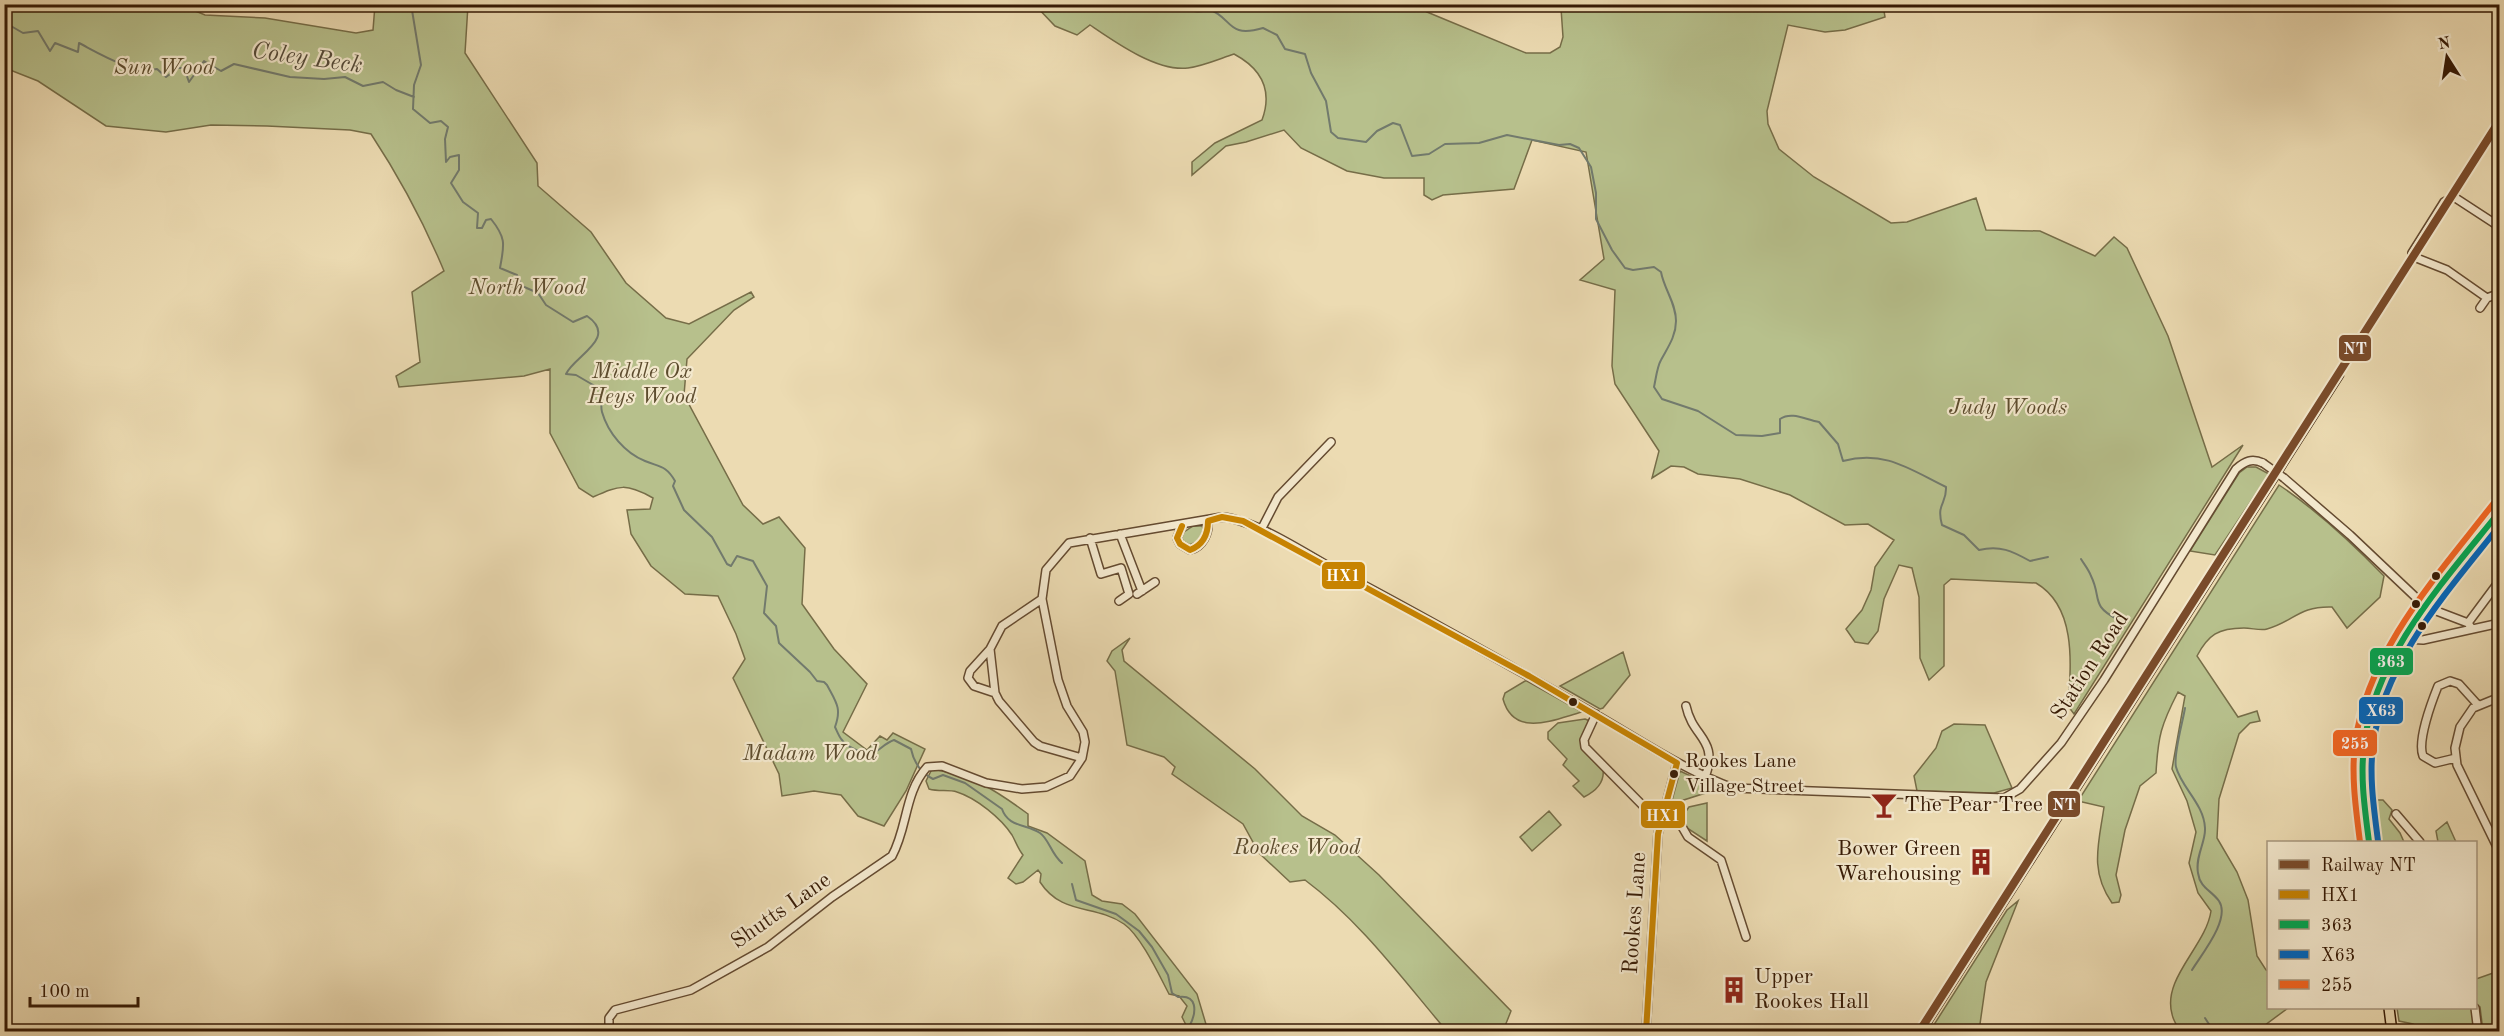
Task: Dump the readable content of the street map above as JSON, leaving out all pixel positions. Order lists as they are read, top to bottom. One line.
{"streets":{"street":["Station Road","Shutts Lane","Rookes Lane"]},"crossings":[["Station Road","Shutts Lane"],["Station Road","Rookes Lane"]],"water":["Coley Beck"],"parks":["Sun Wood","North Wood","Middle Ox Heys Wood","Judy Woods","Madam Wood","Rookes Wood"],"places":{"other":["Rookes Lane Village Street"],"bar":["The Pear Tree"],"building":["Bower Green Warehousing","Upper Rookes Hall"]},"lines":["rail line NT","transit line 255","transit line 363","transit line HX1","transit line X63"],"legend":["Railway NT","HX1","363","X63","255"],"scale_bar":"100 m","north":"top"}
